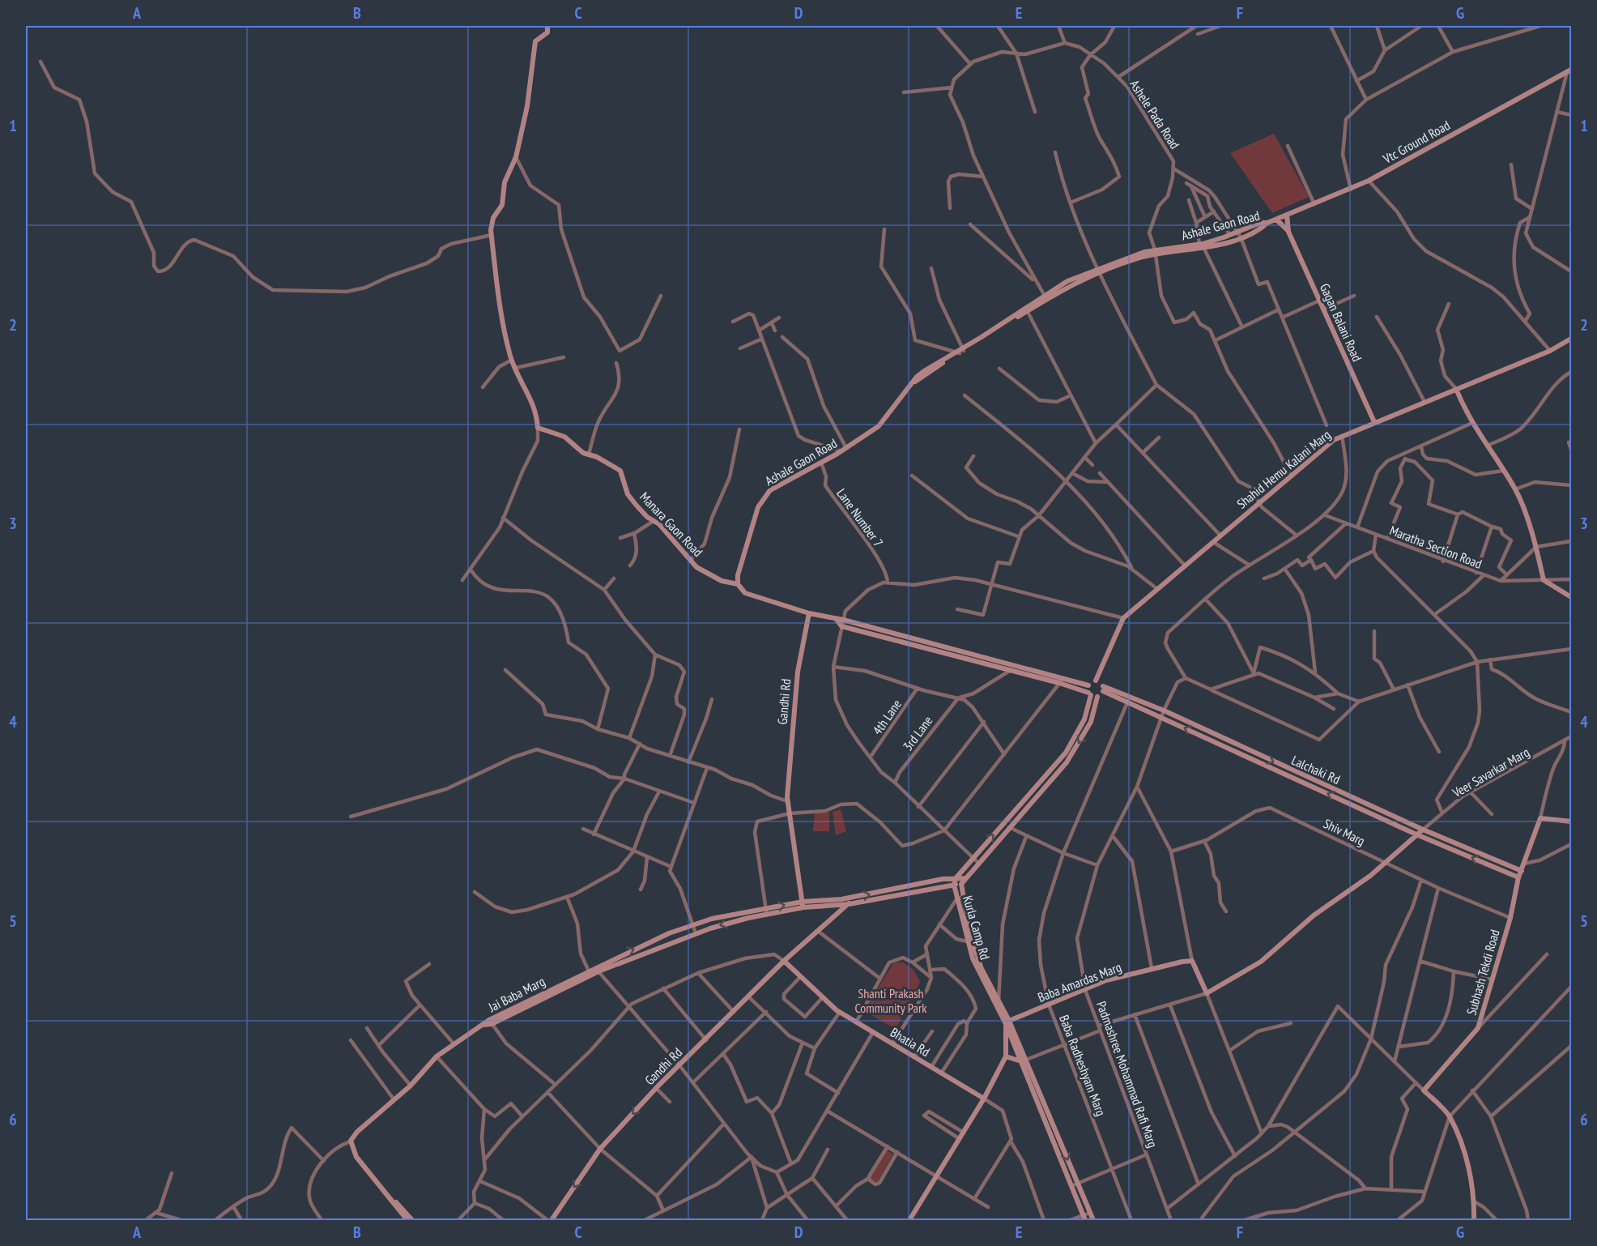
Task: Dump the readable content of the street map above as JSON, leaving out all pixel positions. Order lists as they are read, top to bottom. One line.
{"streets":{"street":["Ashele Pada Road","Vtc Ground Road","Ashale Gaon Road","Gagan Balani Road","Shahid Hemu Kalani Marg","Lane Number 7","Manara Gaon Road","Maratha Section Road","Gandhi Rd","4th Lane","3rd Lane","Lalchaki Rd","Veer Savarkar Marg","Shiv Marg","Kurla Camp Rd","Subhash Tekdi Road","Baba Amardas Marg","Jai Baba Marg","Bhatia Rd","Baba Radheshyam Marg","Padmashree Mohammad Rafi Marg"]},"crossings":[["Vtc Ground Road","Ashale Gaon Road"],["Vtc Ground Road","Gagan Balani Road"],["Ashale Gaon Road","Lane Number 7"],["Ashale Gaon Road","Manara Gaon Road"],["Gagan Balani Road","Shahid Hemu Kalani Marg"],["Manara Gaon Road","Gandhi Rd"],["Gandhi Rd","Jai Baba Marg"],["Gandhi Rd","Bhatia Rd"],["Lalchaki Rd","Veer Savarkar Marg"],["Lalchaki Rd","Subhash Tekdi Road"],["Lalchaki Rd","Baba Radheshyam Marg"],["Lalchaki Rd","Padmashree Mohammad Rafi Marg"],["Shiv Marg","Subhash Tekdi Road"],["Kurla Camp Rd","Baba Amardas Marg"],["Kurla Camp Rd","Jai Baba Marg"],["Baba Amardas Marg","Baba Radheshyam Marg"],["Baba Amardas Marg","Padmashree Mohammad Rafi Marg"]],"parks":["Shanti Prakash Community Park"],"grid":{"columns":["A","B","C","D","E","F","G"],"rows":["1","2","3","4","5","6"]}}
